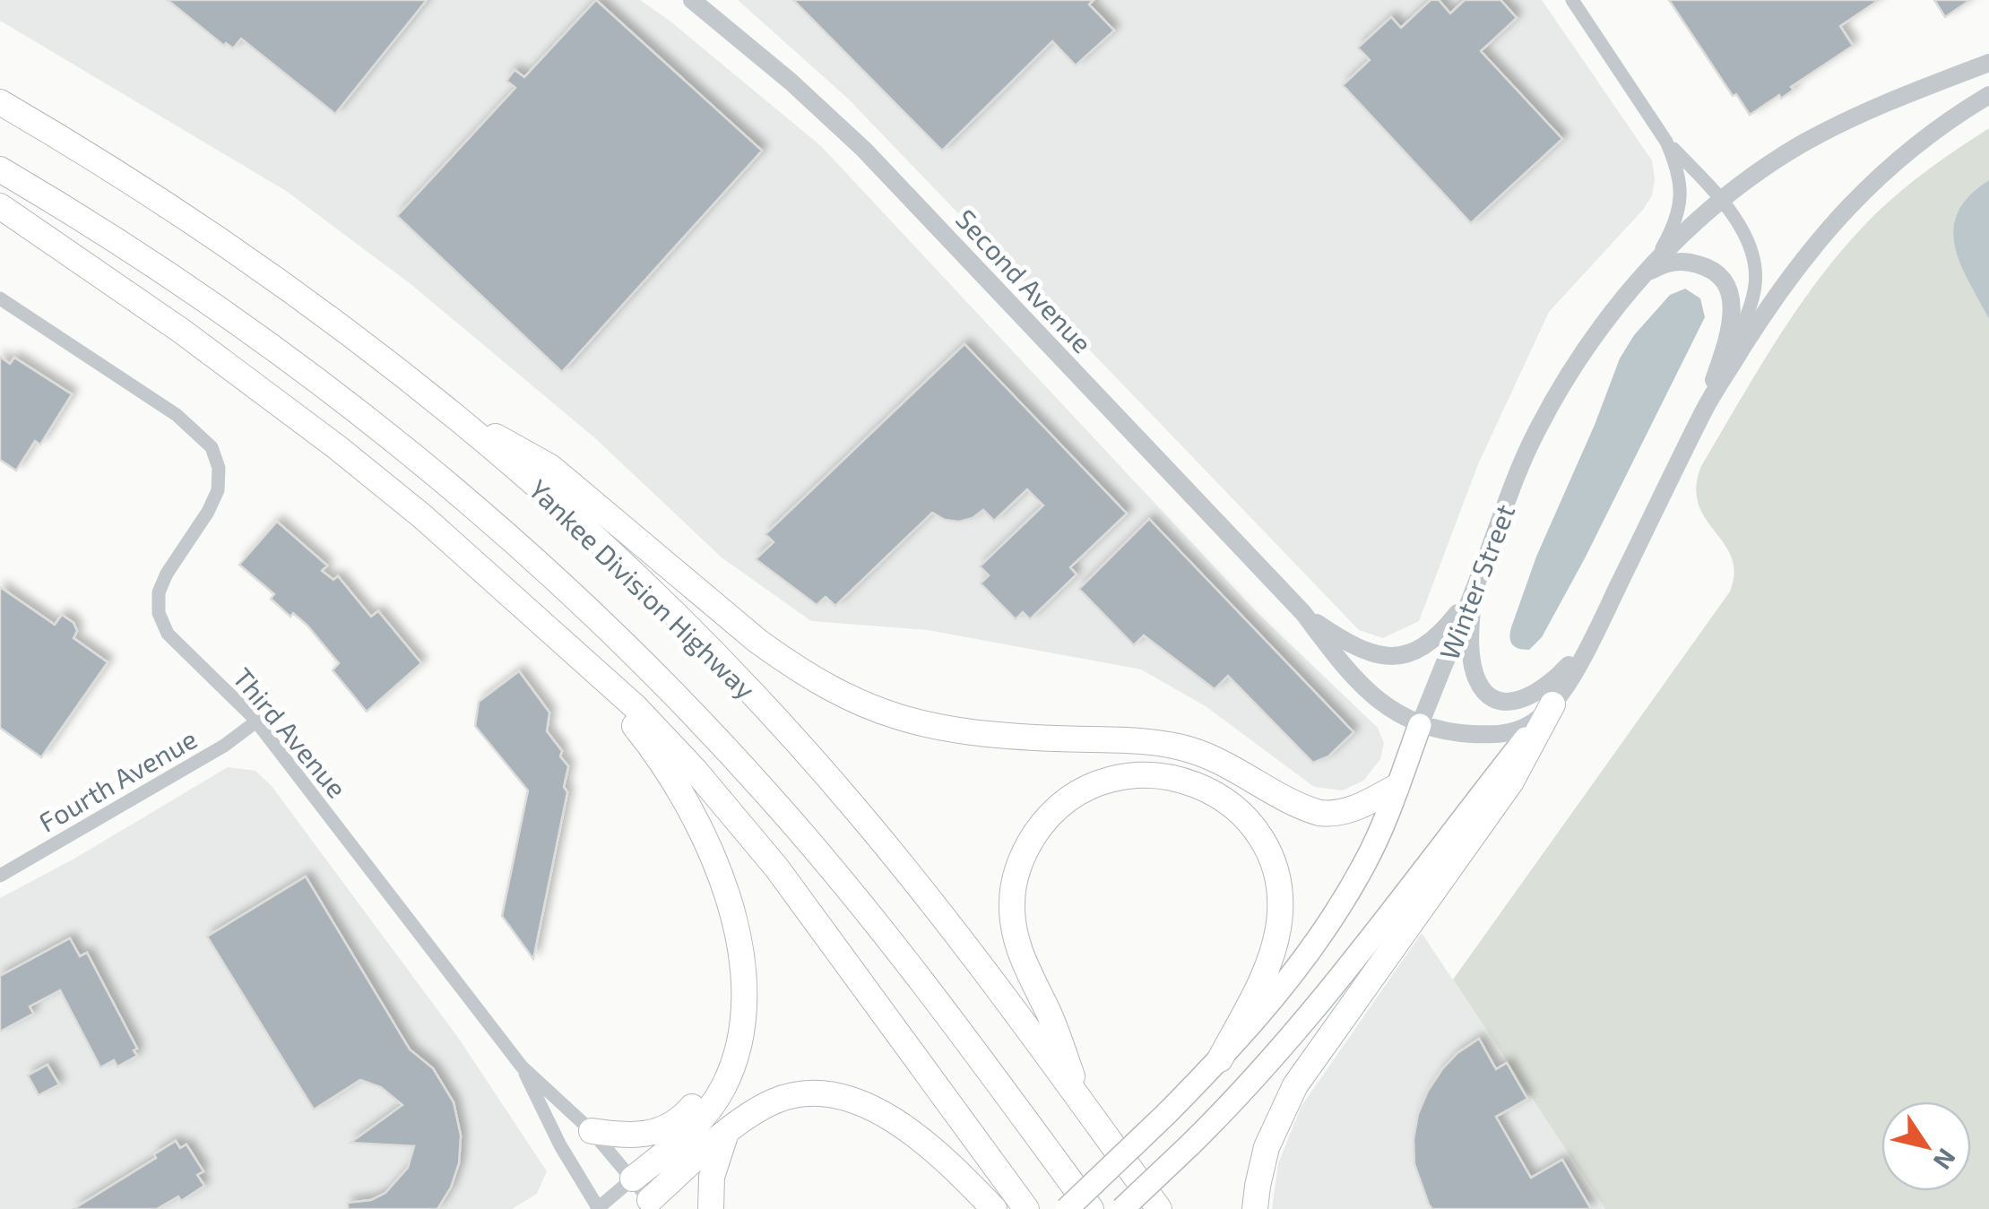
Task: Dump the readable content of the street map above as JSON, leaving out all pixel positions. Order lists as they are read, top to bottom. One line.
{"streets":{"highway":["Yankee Division Highway"],"main road":["Winter Street"],"street":["Second Avenue","Third Avenue","Fourth Avenue"]},"crossings":[["Second Avenue","Winter Street"],["Third Avenue","Fourth Avenue"]],"north":"bottom right"}
